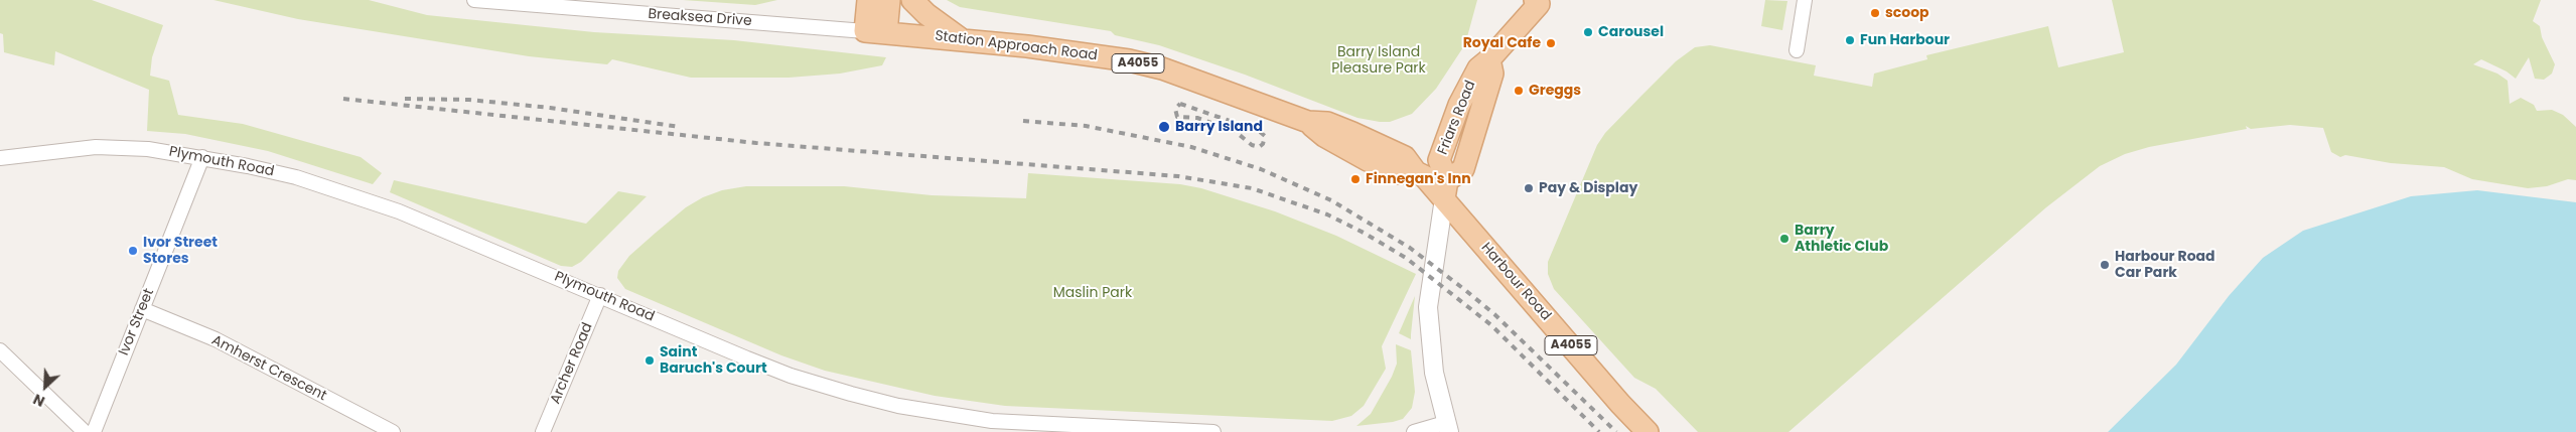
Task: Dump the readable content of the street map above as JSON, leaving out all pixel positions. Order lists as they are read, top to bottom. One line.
{"streets":{"main road":["Station Approach Road","A4055","Friars Road","Harbour Road"],"street":["Breaksea Drive","Plymouth Road","Ivor Street","Archer Road","Amherst Crescent"]},"crossings":[["Breaksea Drive","Station Approach Road"],["Station Approach Road","A4055"],["Station Approach Road","Friars Road"],["Station Approach Road","Harbour Road"],["Friars Road","Harbour Road"],["Plymouth Road","Ivor Street"],["Plymouth Road","Archer Road"],["Ivor Street","Amherst Crescent"]],"parks":["Barry Island Pleasure Park","Maslin Park"],"places":["scoop","Carousel","Fun Harbour","Royal Cafe","Greggs","Barry Island","Finnegan's Inn","Pay & Display","Barry Athletic Club","Ivor Street Stores","Harbour Road Car Park","Saint Baruch's Court"],"north":"bottom left"}
